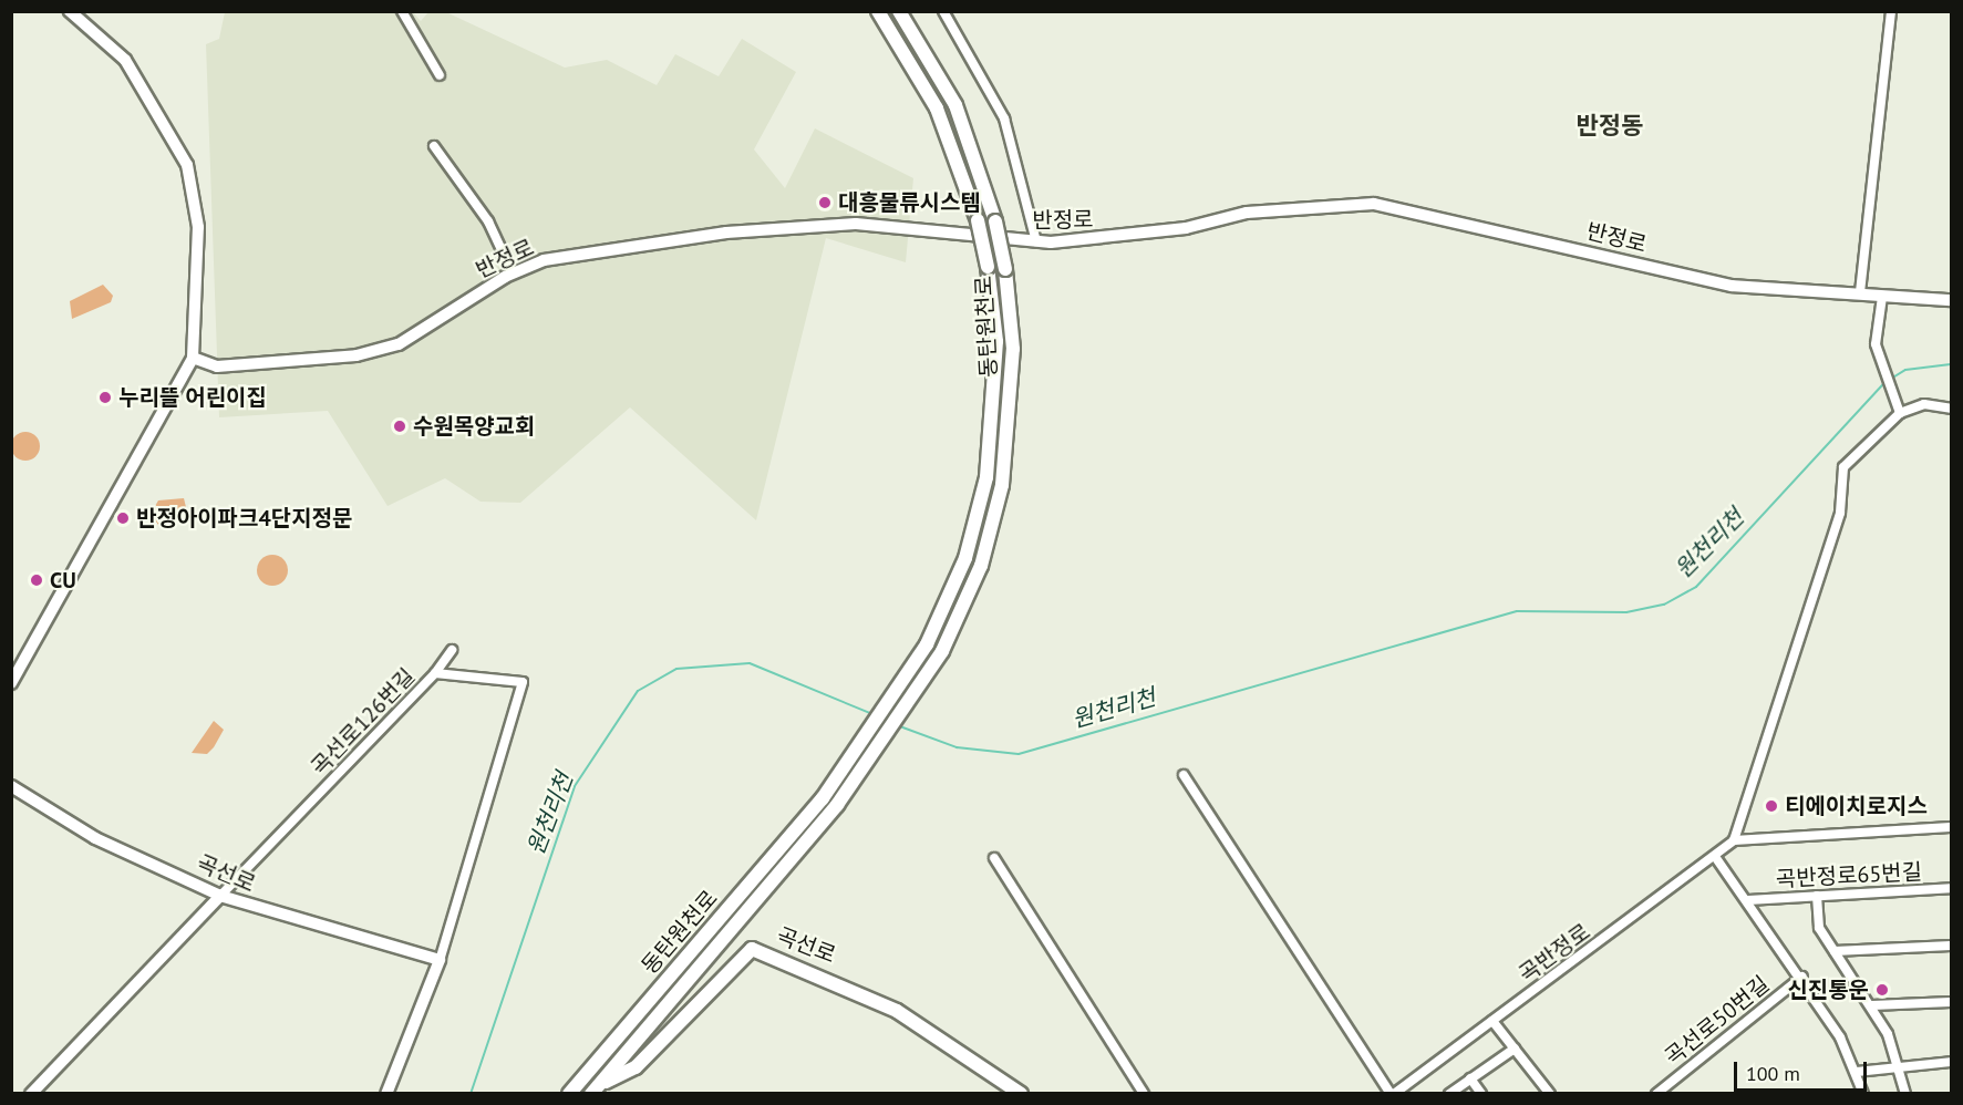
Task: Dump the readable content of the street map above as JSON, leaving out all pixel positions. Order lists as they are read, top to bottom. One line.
{"streets":{"main road":["동탄원천로","곡선로"],"street":["반정로","곡선로126번길","곡반정로65번길","곡반정로","곡선로50번길"]},"crossings":[["동탄원천로","곡선로"],["곡선로126번길","곡선로"],["곡반정로65번길","곡반정로"],["곡반정로65번길","곡선로50번길"]],"districts":["반정동"],"water":["원천리천"],"places":["대흥물류시스템","누리뜰 어린이집","수원목양교회","반정아이파크4단지정문","CU","티에이치로지스","신진통운"],"scale_bar":"100 m"}
